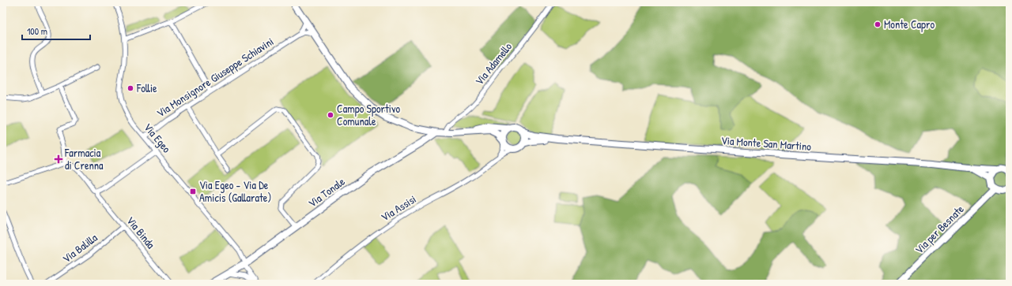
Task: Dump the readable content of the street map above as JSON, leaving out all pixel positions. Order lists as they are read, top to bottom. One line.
{"streets":{"street":["Via Adamello","Via Monsignore Giuseppe Schiavini","Via Egeo","Via Monte San Martino","Via Tonale","Via Assisi","Via per Besnate","Via Binda","Via Balilla"]},"crossings":[["Via Adamello","Via Monte San Martino"],["Via Monsignore Giuseppe Schiavini","Via Egeo"],["Via Monsignore Giuseppe Schiavini","Via Monte San Martino"],["Via Egeo","Via Tonale"],["Via Monte San Martino","Via Tonale"],["Via Monte San Martino","Via Assisi"],["Via Binda","Via Balilla"]],"places":{"other":["Monte Capro","Follie","Campo Sportivo Comunale"],"health":["Farmacia di Crenna"],"transit":["Via Egeo - Via De Amicis (Gallarate)"]},"scale_bar":"100 m"}
